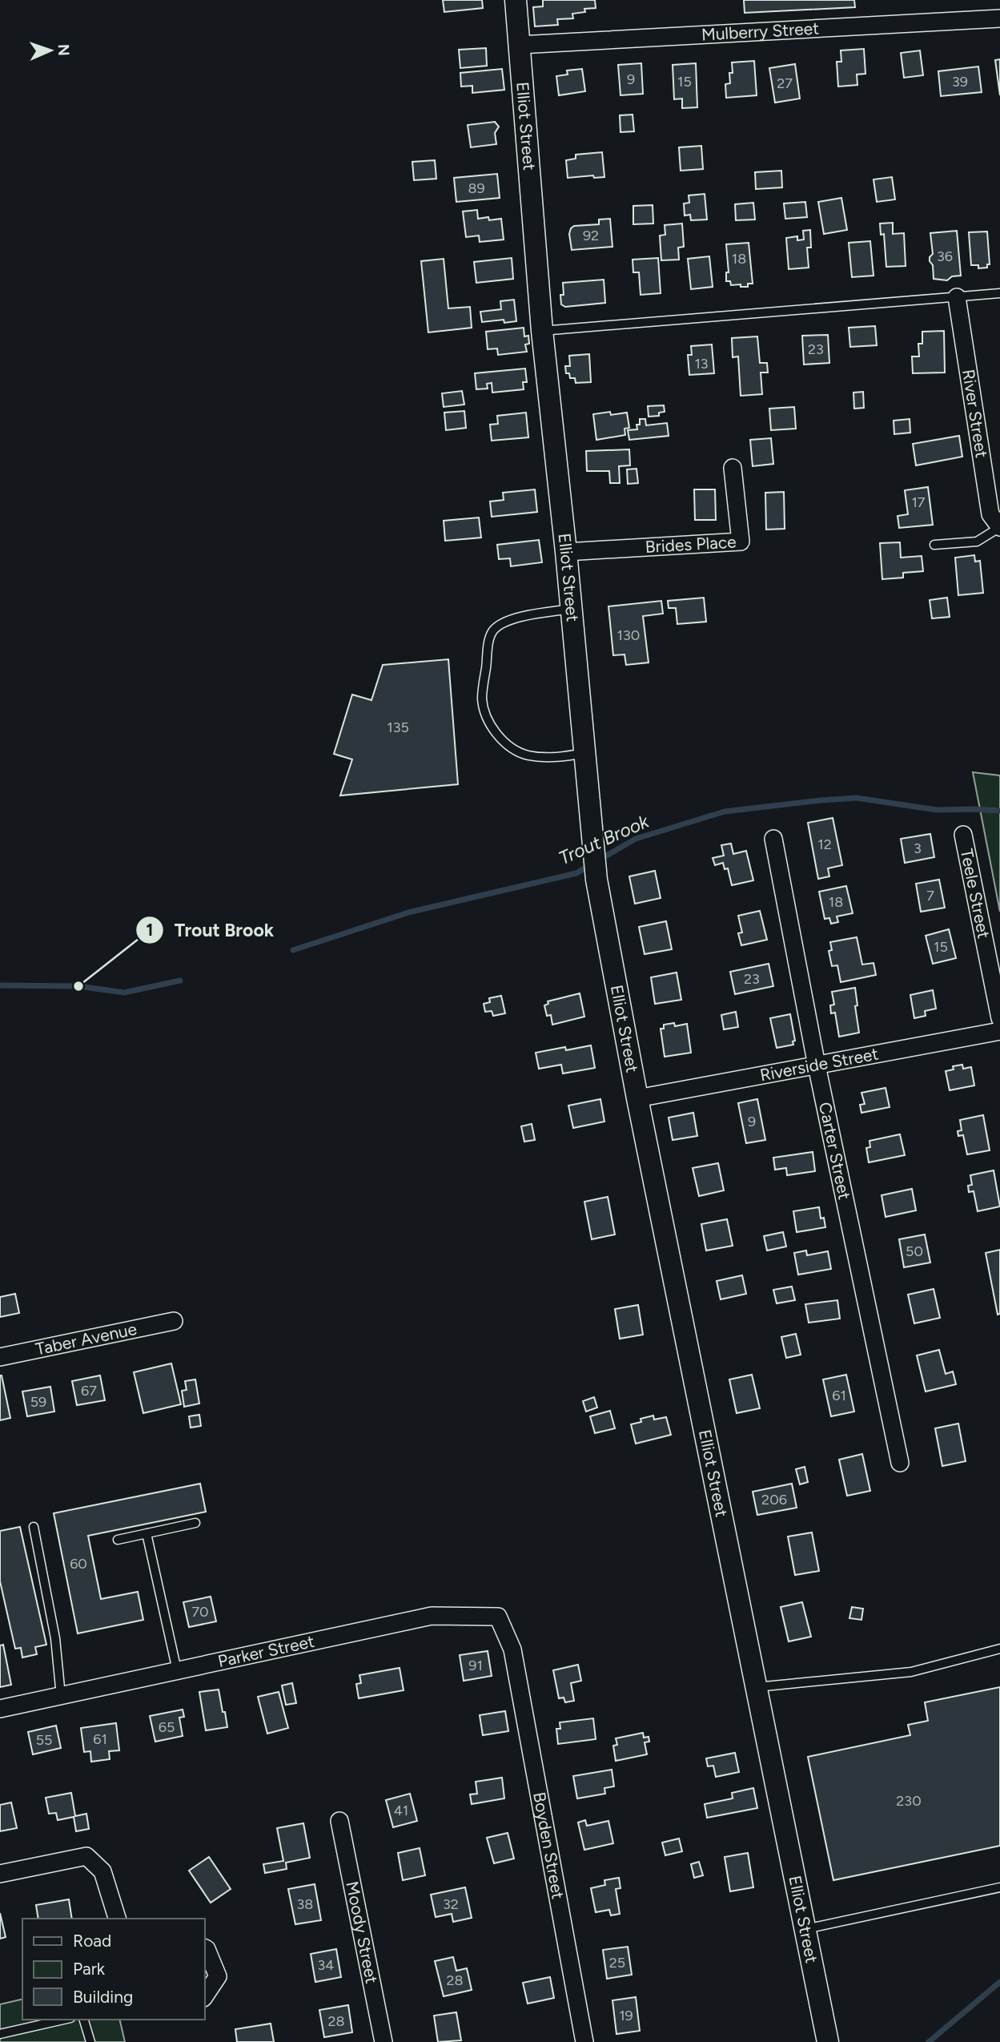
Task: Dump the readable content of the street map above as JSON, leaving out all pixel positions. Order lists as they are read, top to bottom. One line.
{"streets":{"street":["Mulberry Street","Elliot Street","River Street","Brides Place","Teele Street","Riverside Street","Carter Street","Taber Avenue","Parker Street","Boyden Street","Moody Street"]},"crossings":[["Mulberry Street","Elliot Street"],["Elliot Street","Brides Place"],["Elliot Street","Riverside Street"],["Riverside Street","Carter Street"],["Parker Street","Boyden Street"]],"water":["Trout Brook"],"places":["Trout Brook"],"house_numbers":["9","15","39","27","89","92","36","18","23","13","17","130","135","12","3","7","18","15","23","9","50","67","61","59","206","60","70","91","65","61","55","230","41","38","32","25","34","28","19","28"],"legend":["Road","Park","Building"],"north":"right"}
